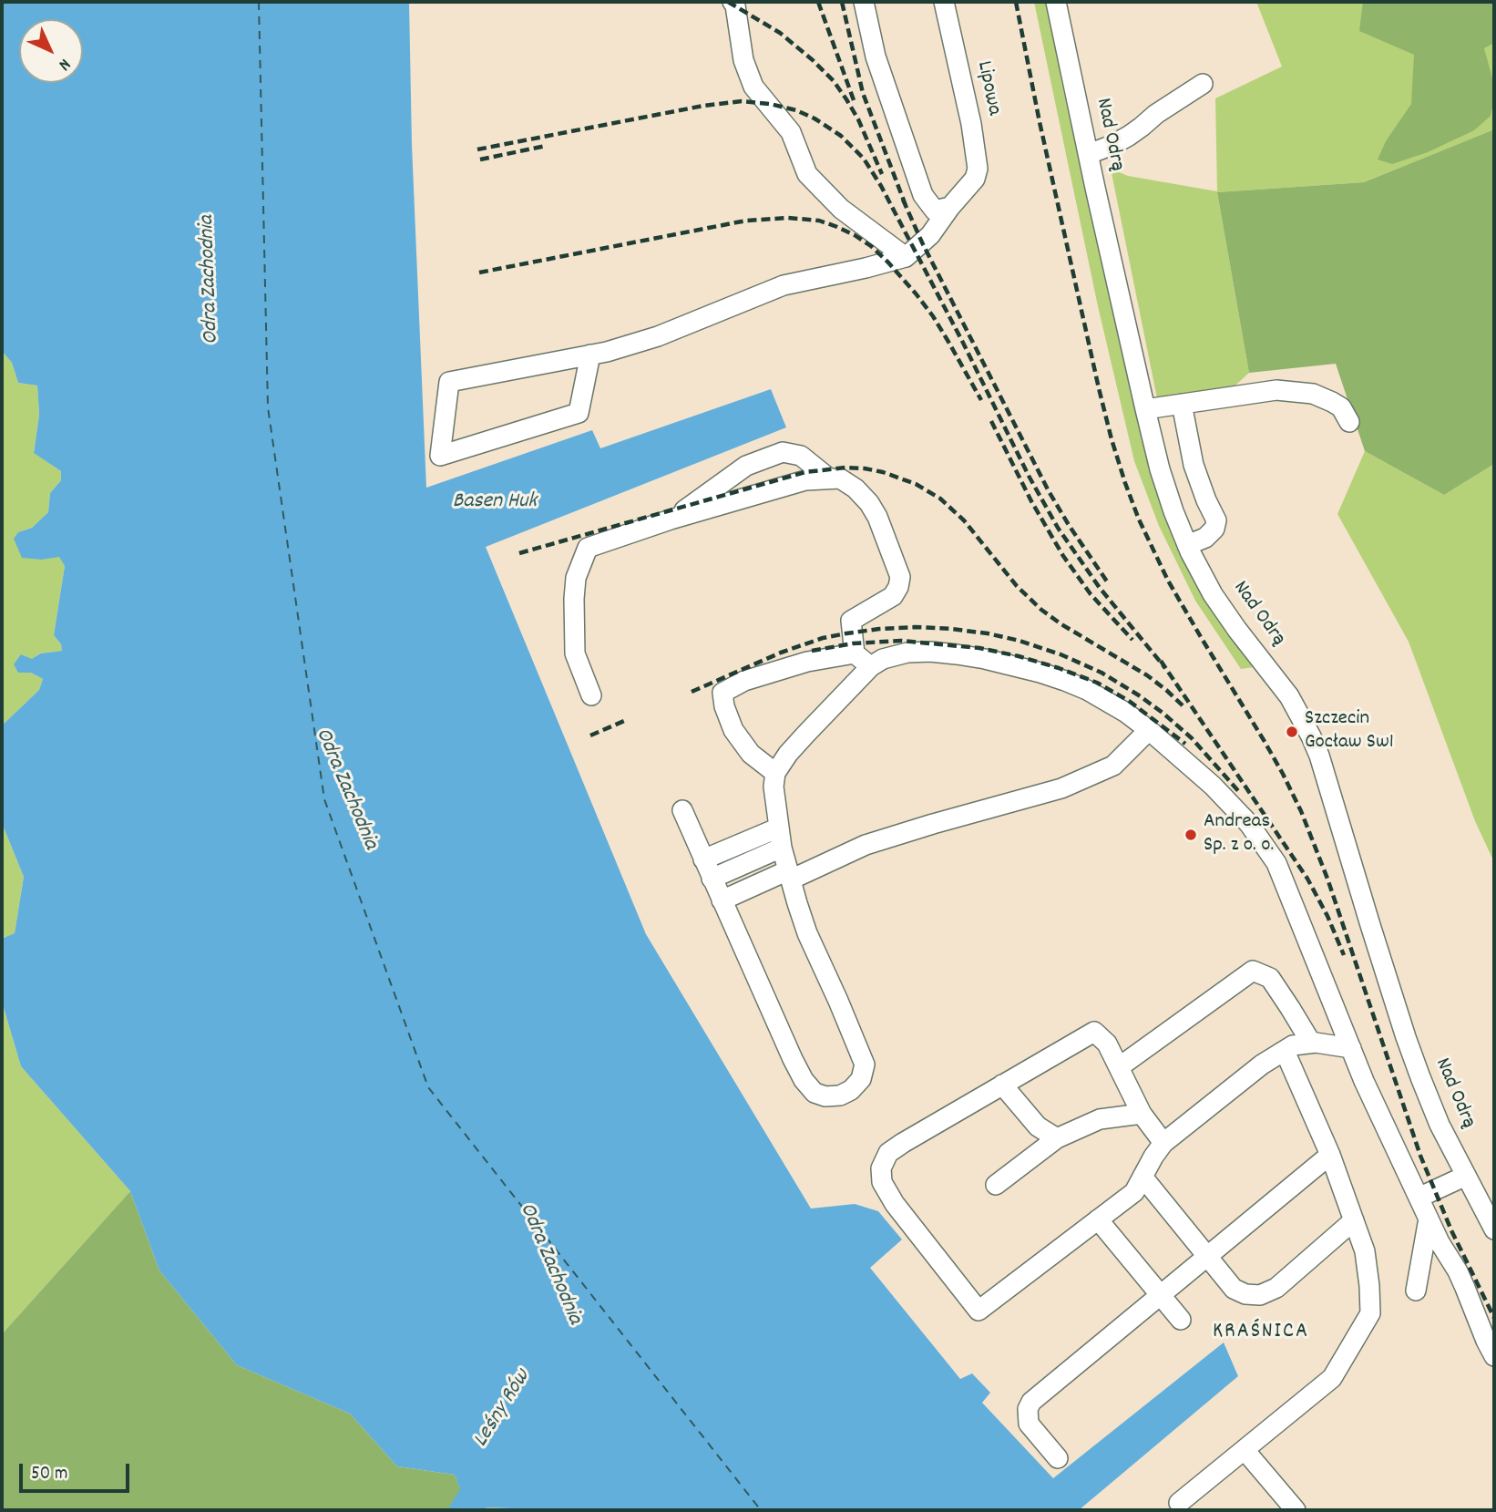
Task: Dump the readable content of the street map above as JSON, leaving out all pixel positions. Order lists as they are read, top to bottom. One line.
{"streets":{"street":["Lipowa","Nad Odrą"]},"districts":["KRAŚNICA"],"water":["Odra Zachodnia","Basen Huk","Leśny Rów"],"places":["Szczecin Gocław Sw1","Andreas Sp. z o. o."],"scale_bar":"50 m","north":"bottom right"}
